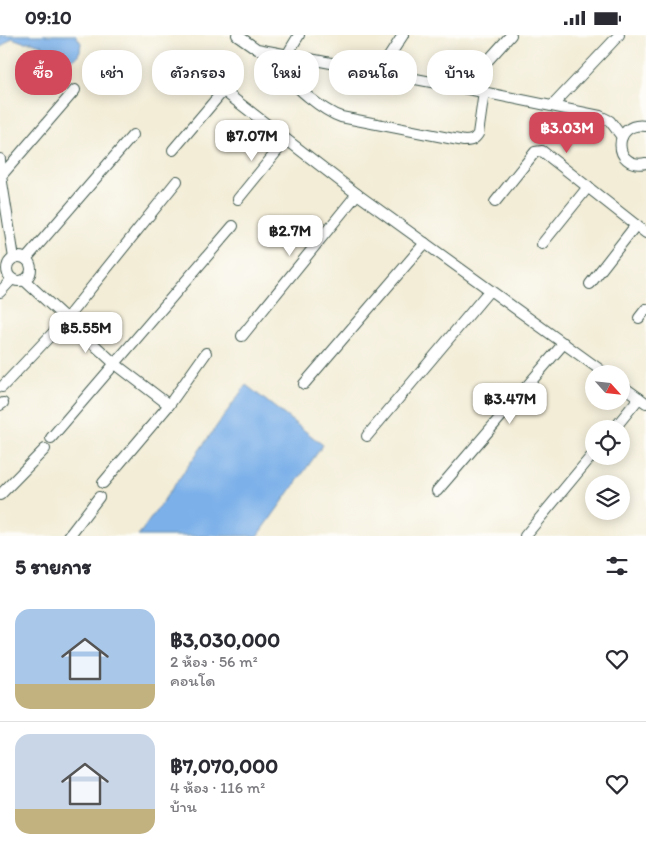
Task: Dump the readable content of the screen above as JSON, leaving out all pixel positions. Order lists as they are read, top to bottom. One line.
{"north":"bottom right","page":{"status":"09:10","chip":["ซื้อ","เช่า","ตัวกรอง","ใหม่","คอนโด","บ้าน"],"price":["฿3.03M","฿7.07M","฿2.7M","฿5.55M","฿3.47M"],"heading":"5 รายการ","list":[{"name":"฿3,030,000","note":"2 ห้อง · 56 m² · คอนโด"},{"name":"฿7,070,000","note":"4 ห้อง · 116 m² · บ้าน"}]}}
